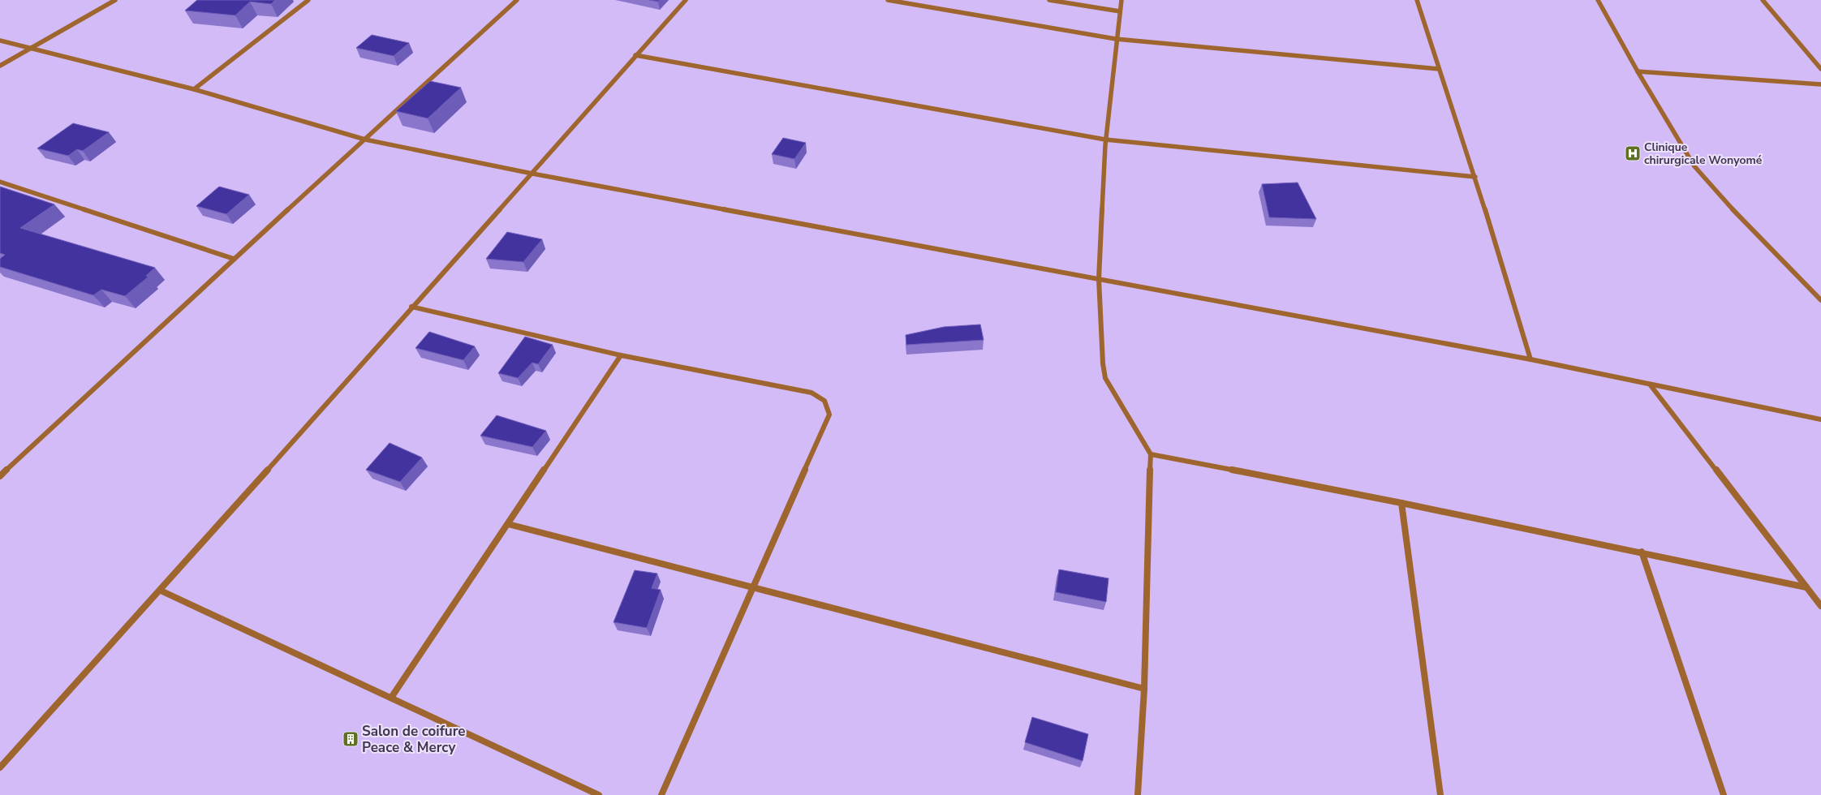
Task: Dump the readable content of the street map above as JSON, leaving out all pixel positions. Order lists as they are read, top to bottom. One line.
{"places":{"hospital":["Clinique chirurgicale Wonyomé"],"building":["Salon de coifure Peace & Mercy"]}}
